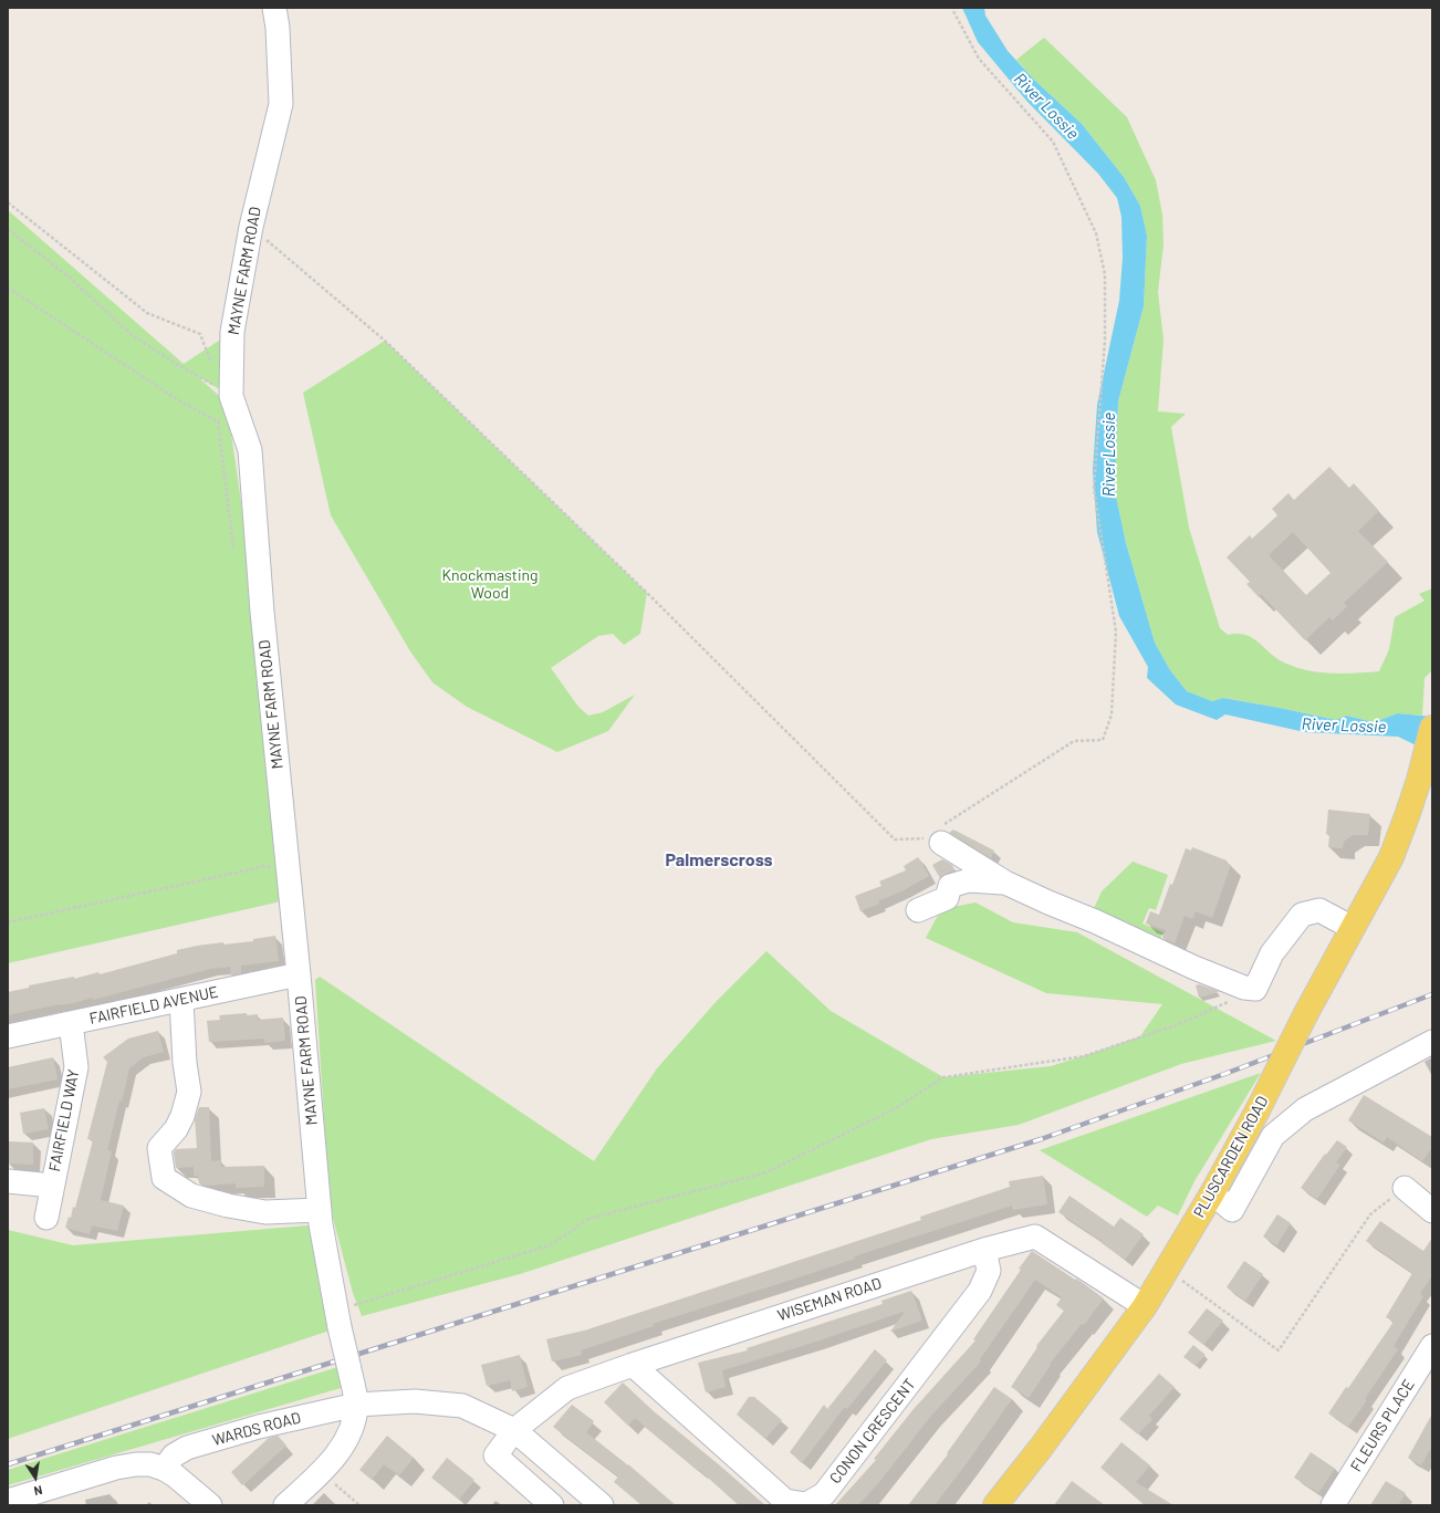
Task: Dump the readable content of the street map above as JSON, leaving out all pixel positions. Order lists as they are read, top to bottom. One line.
{"streets":{"main road":["PLUSCARDEN ROAD"],"street":["MAYNE FARM ROAD","FAIRFIELD AVENUE","FAIRFIELD WAY","WISEMAN ROAD","FLEURS PLACE","WARDS ROAD","CONON CRESCENT"]},"crossings":[["MAYNE FARM ROAD","FAIRFIELD AVENUE"],["MAYNE FARM ROAD","WARDS ROAD"],["FAIRFIELD AVENUE","FAIRFIELD WAY"],["PLUSCARDEN ROAD","WISEMAN ROAD"],["WISEMAN ROAD","WARDS ROAD"],["WISEMAN ROAD","CONON CRESCENT"]],"districts":["Palmerscross"],"water":["River Lossie"],"parks":["Knockmasting Wood"],"north":"bottom"}
